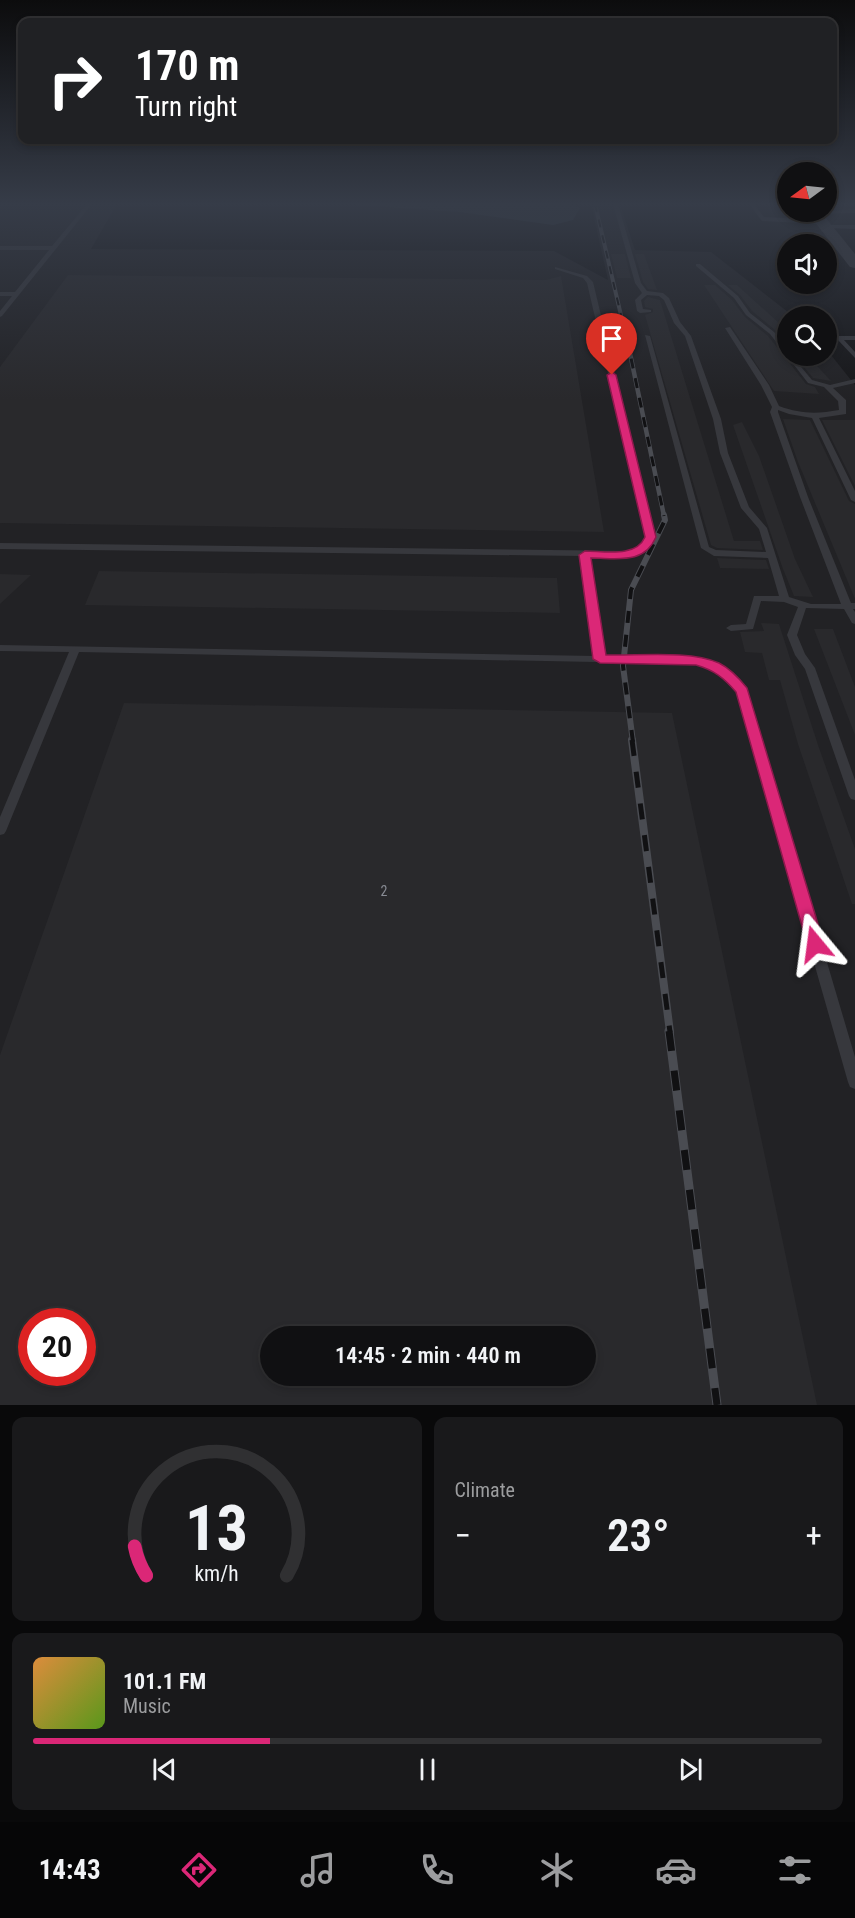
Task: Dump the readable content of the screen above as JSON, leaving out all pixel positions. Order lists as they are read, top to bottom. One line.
{"house_numbers":["2"],"north":"left","page":{"turn":["170 m","Turn right"],"limit":"20","trip":"14:45 · 2 min · 440 m","tile":"Climate","heat":["−","23°","+"],"song":["101.1 FM","Music"],"tabs":"14:43","gauge":["13","km/h"]}}
